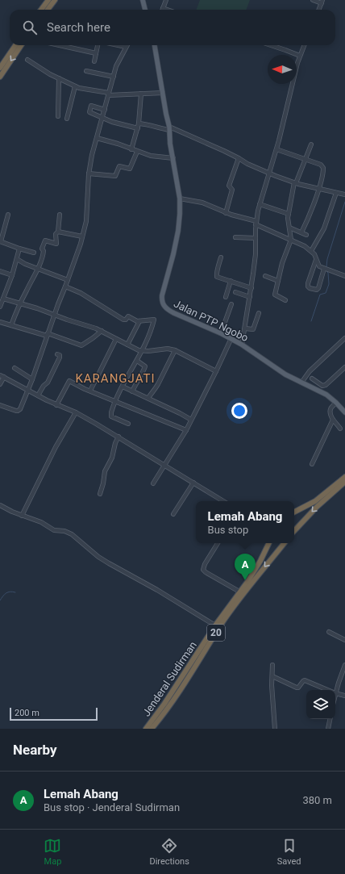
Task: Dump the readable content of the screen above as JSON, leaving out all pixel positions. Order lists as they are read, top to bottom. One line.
{"streets":{"highway":["20","Jenderal Sudirman"],"main road":["Jalan PTP Ngobo"]},"districts":["KARANGJATI"],"scale_bar":"200 m","north":"left","page":{"search":"Search here","popup":["Lemah Abang","Bus stop"],"pins":"A","scale":"200 m","heading":"Nearby","list":[{"mark":"A","name":"Lemah Abang","note":"Bus stop · Jenderal Sudirman","value":"380 m"}],"nav":["Map","Directions","Saved"]}}
